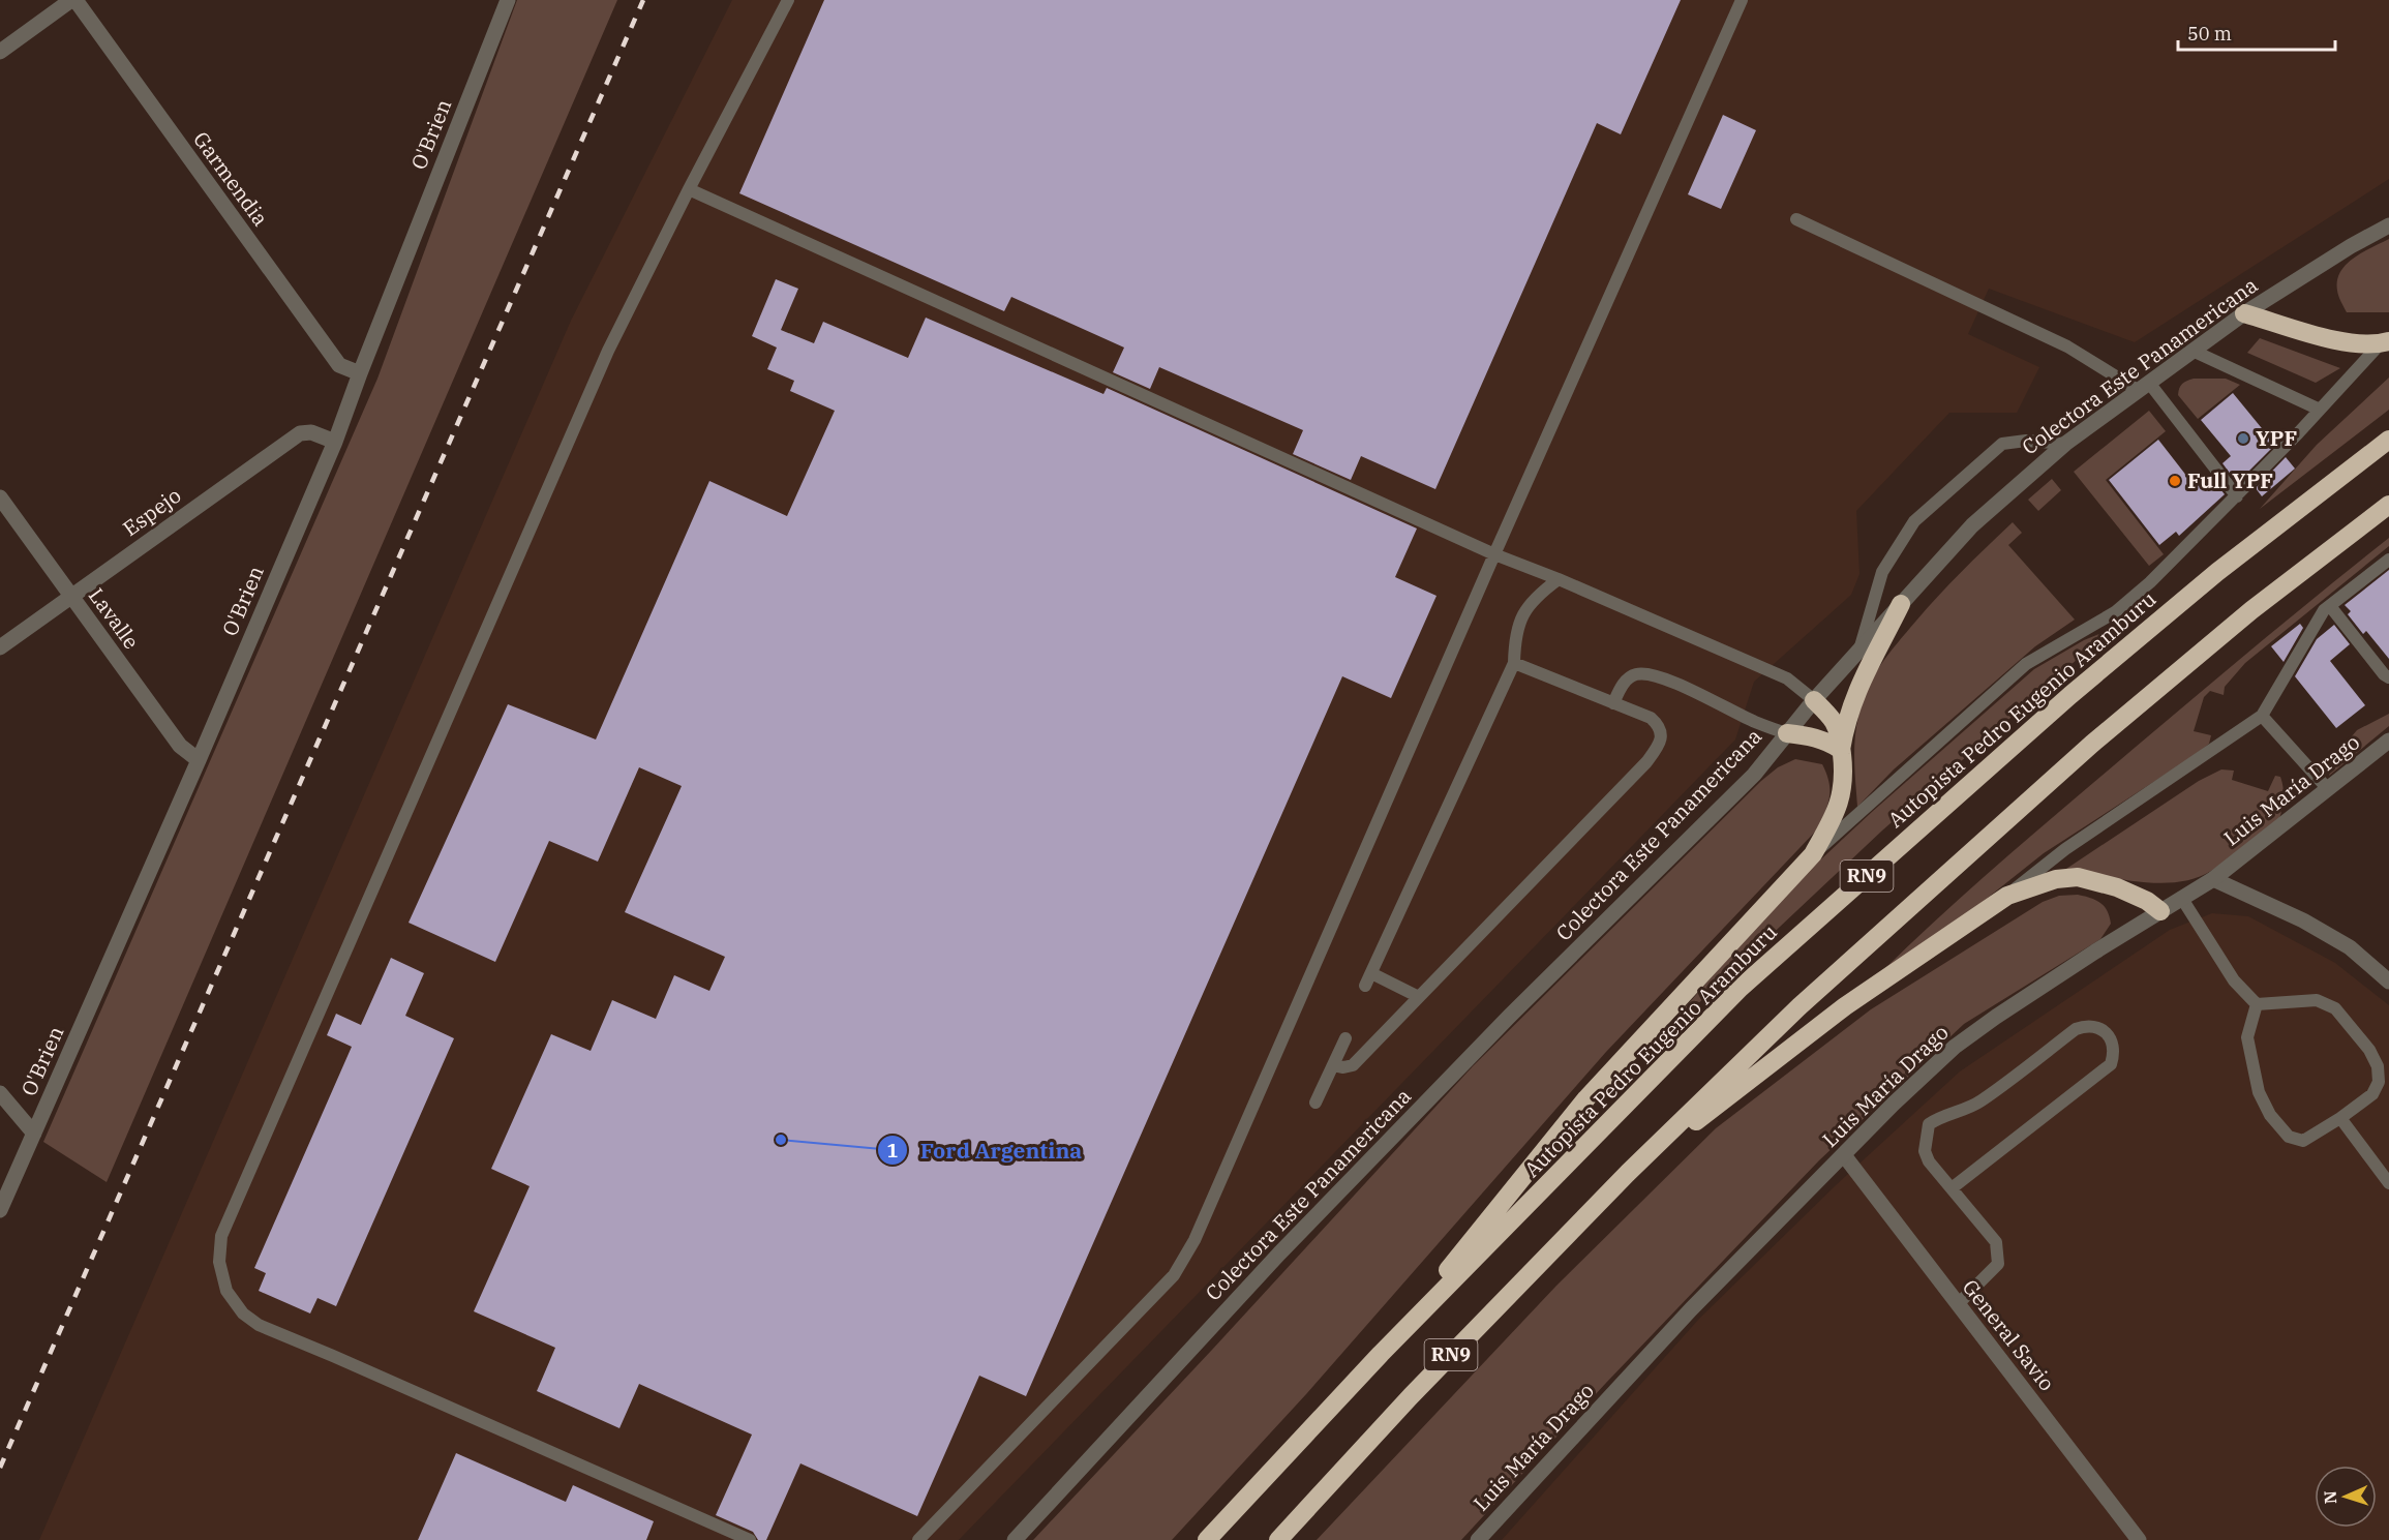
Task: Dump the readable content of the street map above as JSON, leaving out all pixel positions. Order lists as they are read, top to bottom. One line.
{"streets":{"highway":["Autopista Pedro Eugenio Aramburu","RN9"],"street":["O'Brien","Garmendia","Colectora Este Panamericana","Espejo","Lavalle","Luis María Drago","General Savio"]},"crossings":[["O'Brien","Garmendia"],["O'Brien","Espejo"],["O'Brien","Lavalle"],["Espejo","Lavalle"],["Luis María Drago","General Savio"]],"places":["YPF","Full YPF","Ford Argentina"],"scale_bar":"50 m","north":"left"}
